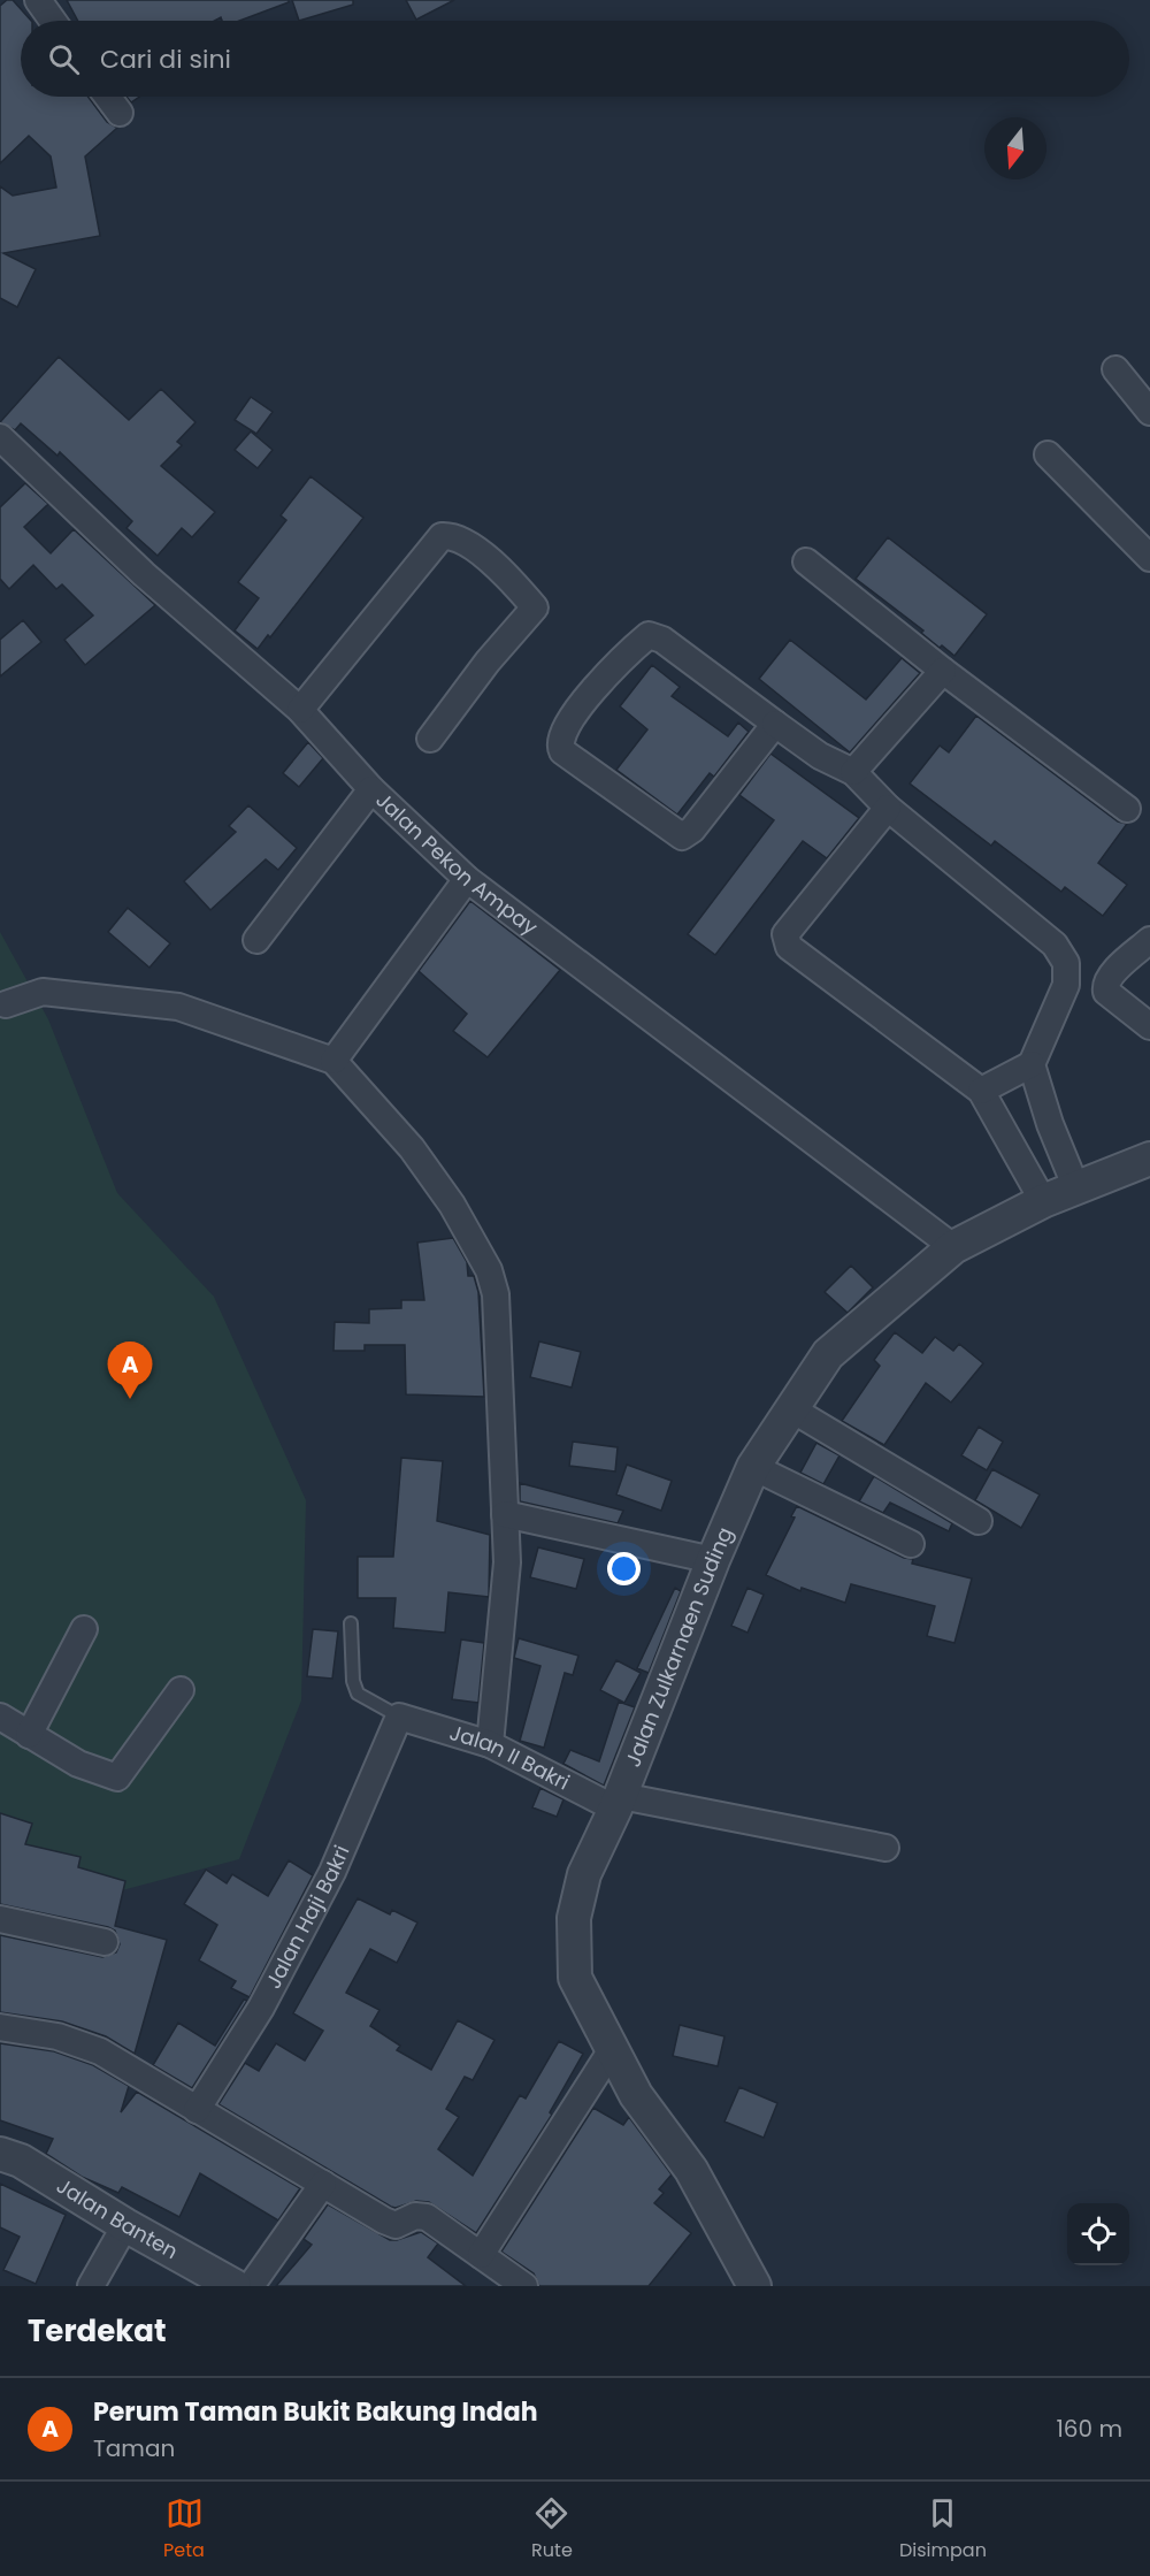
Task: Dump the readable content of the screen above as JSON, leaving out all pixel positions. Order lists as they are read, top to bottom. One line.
{"streets":{"street":["Jalan Pekon Ampay","Jalan Zulkarnaen Suding","Jalan II Bakri","Jalan Haji Bakri","Jalan Banten"]},"crossings":[["Jalan Pekon Ampay","Jalan Zulkarnaen Suding"],["Jalan Zulkarnaen Suding","Jalan II Bakri"],["Jalan II Bakri","Jalan Haji Bakri"]],"north":"bottom","page":{"search":"Cari di sini","pins":"A","heading":"Terdekat","list":[{"mark":"A","name":"Perum Taman Bukit Bakung Indah","note":"Taman","value":"160 m"}],"nav":["Peta","Rute","Disimpan"]}}
